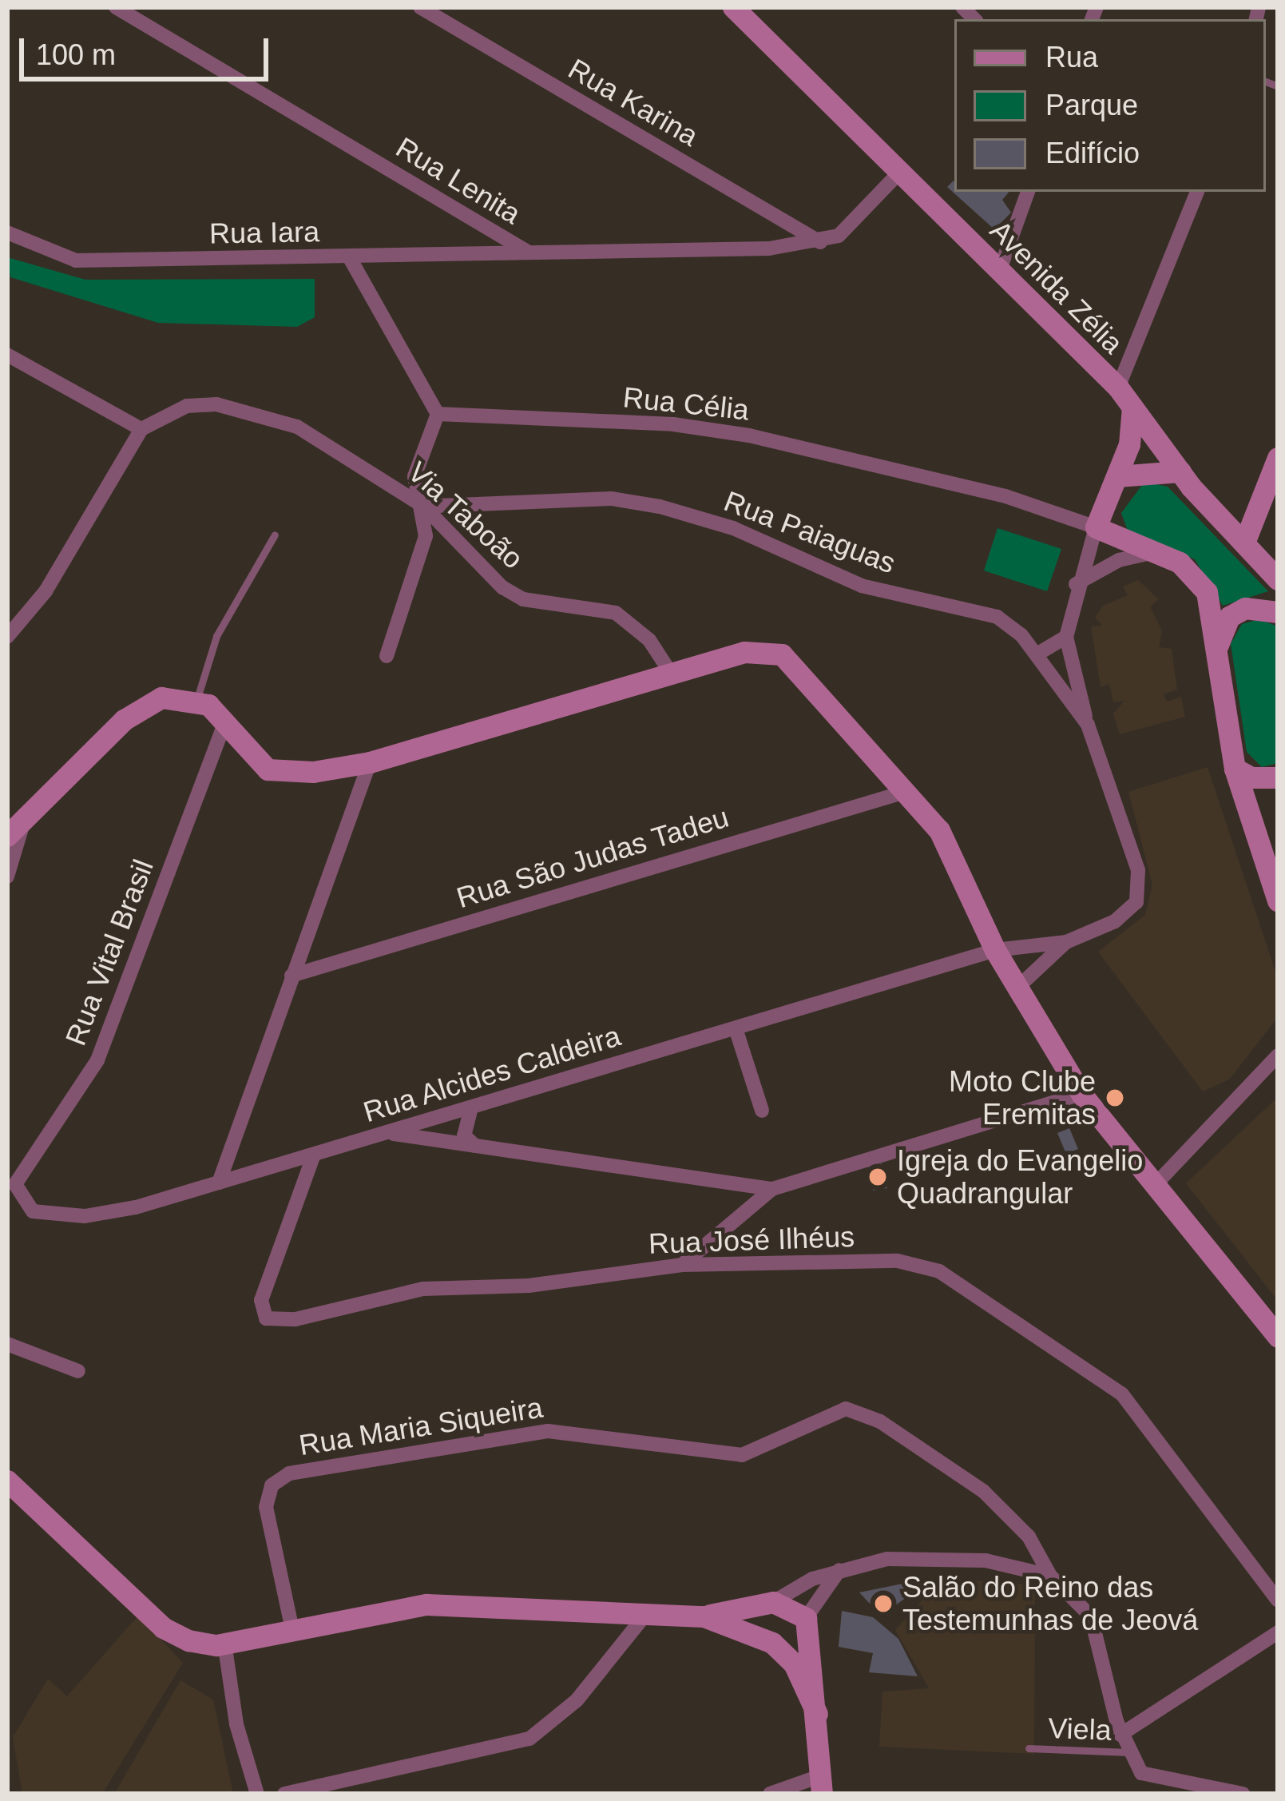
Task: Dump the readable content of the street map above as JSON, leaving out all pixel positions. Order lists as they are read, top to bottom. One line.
{"streets":{"main road":["Avenida Zélia"],"street":["Rua Karina","Rua Lenita","Rua Iara","Rua Célia","Via Taboão","Rua Paiaguas","Rua São Judas Tadeu","Rua Vital Brasil","Rua Alcides Caldeira","Rua José Ilhéus","Rua Maria Siqueira"],"lane":["Viela"]},"crossings":[["Rua Karina","Rua Lenita"],["Rua Lenita","Rua Iara"],["Via Taboão","Rua Paiaguas"],["Rua Paiaguas","Rua Alcides Caldeira"],["Rua Vital Brasil","Rua Alcides Caldeira"],["Rua Alcides Caldeira","Rua José Ilhéus"]],"places":["Moto Clube Eremitas","Igreja do Evangelio Quadrangular","Salão do Reino das Testemunhas de Jeová"],"legend":["Rua","Parque","Edifício"],"scale_bar":"100 m"}
